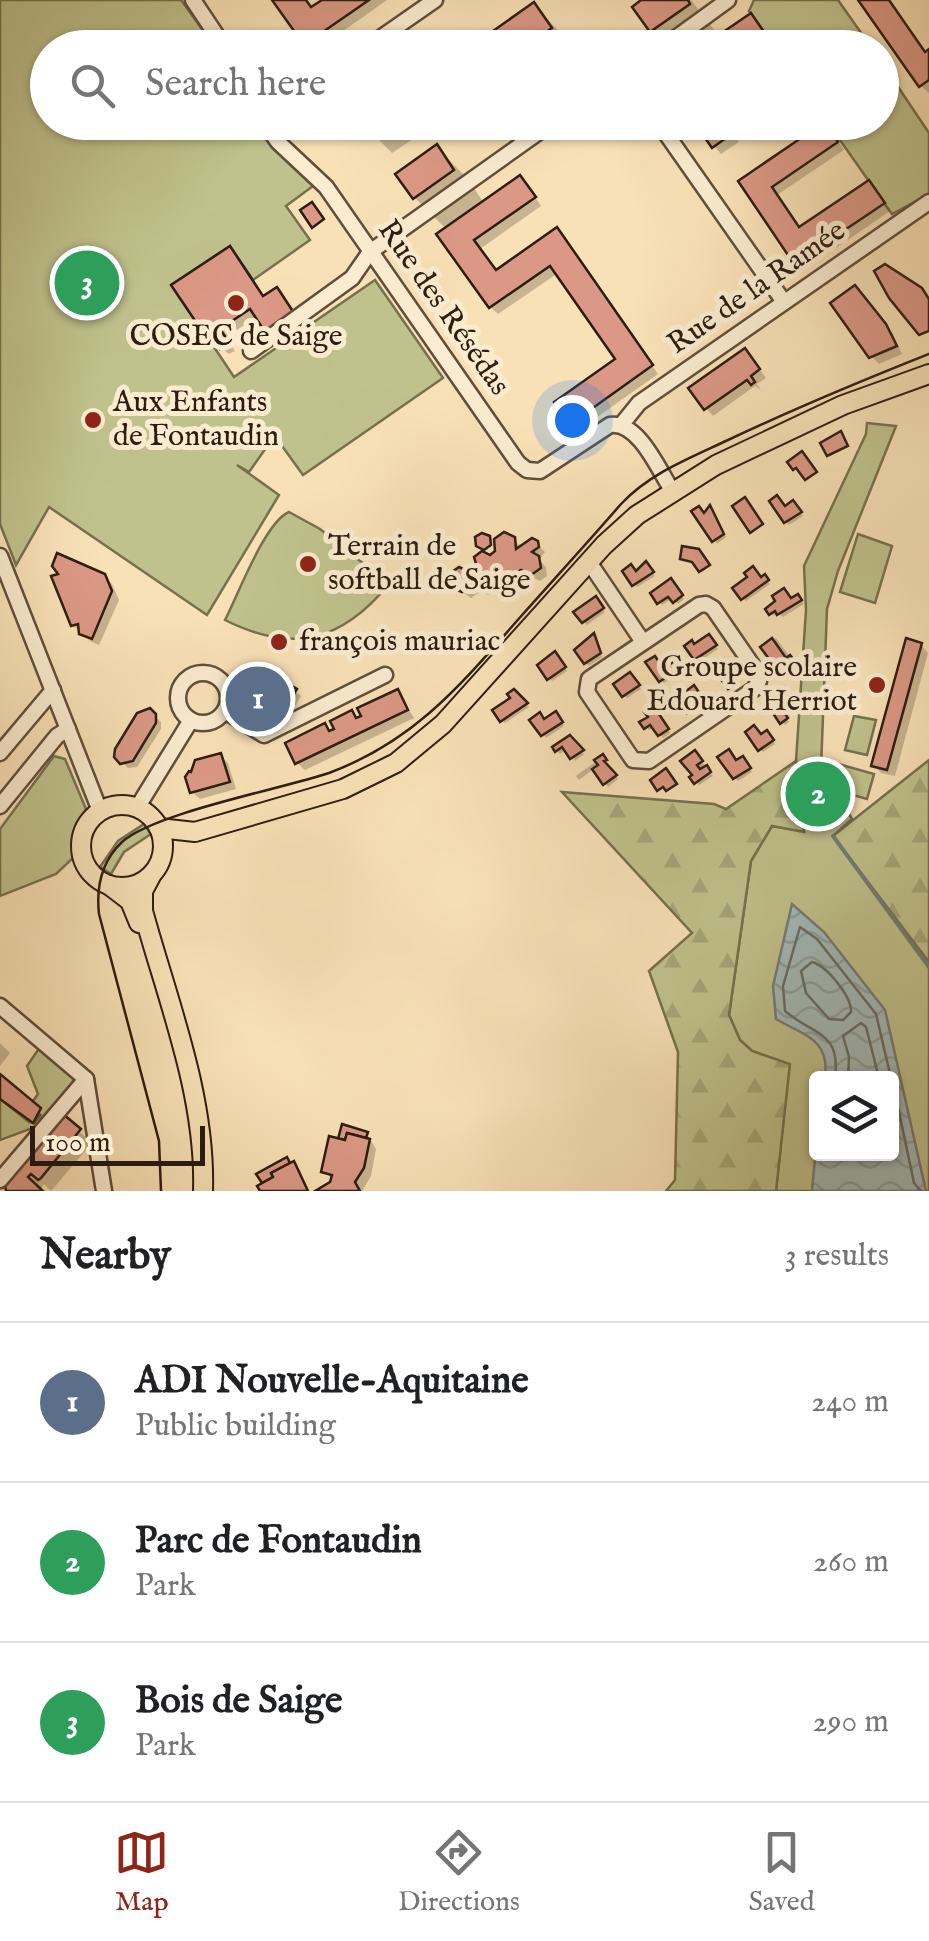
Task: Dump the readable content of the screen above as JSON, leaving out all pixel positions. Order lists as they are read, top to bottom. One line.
{"streets":{"street":["Rue de la Ramée","Rue des Résédas"]},"crossings":[["Rue de la Ramée","Rue des Résédas"]],"places":["COSEC de Saige","Aux Enfants de Fontaudin","Terrain de softball de Saige","françois mauriac","Groupe scolaire Edouard Herriot"],"scale_bar":"100 m","page":{"search":"Search here","pins":["3","1","2"],"scale":"100 m","heading":["Nearby","3 results"],"list":[{"mark":"1","name":"ADI Nouvelle-Aquitaine","note":"Public building","value":"240 m"},{"mark":"2","name":"Parc de Fontaudin","note":"Park","value":"260 m"},{"mark":"3","name":"Bois de Saige","note":"Park","value":"290 m"}],"nav":["Map","Directions","Saved"]}}
